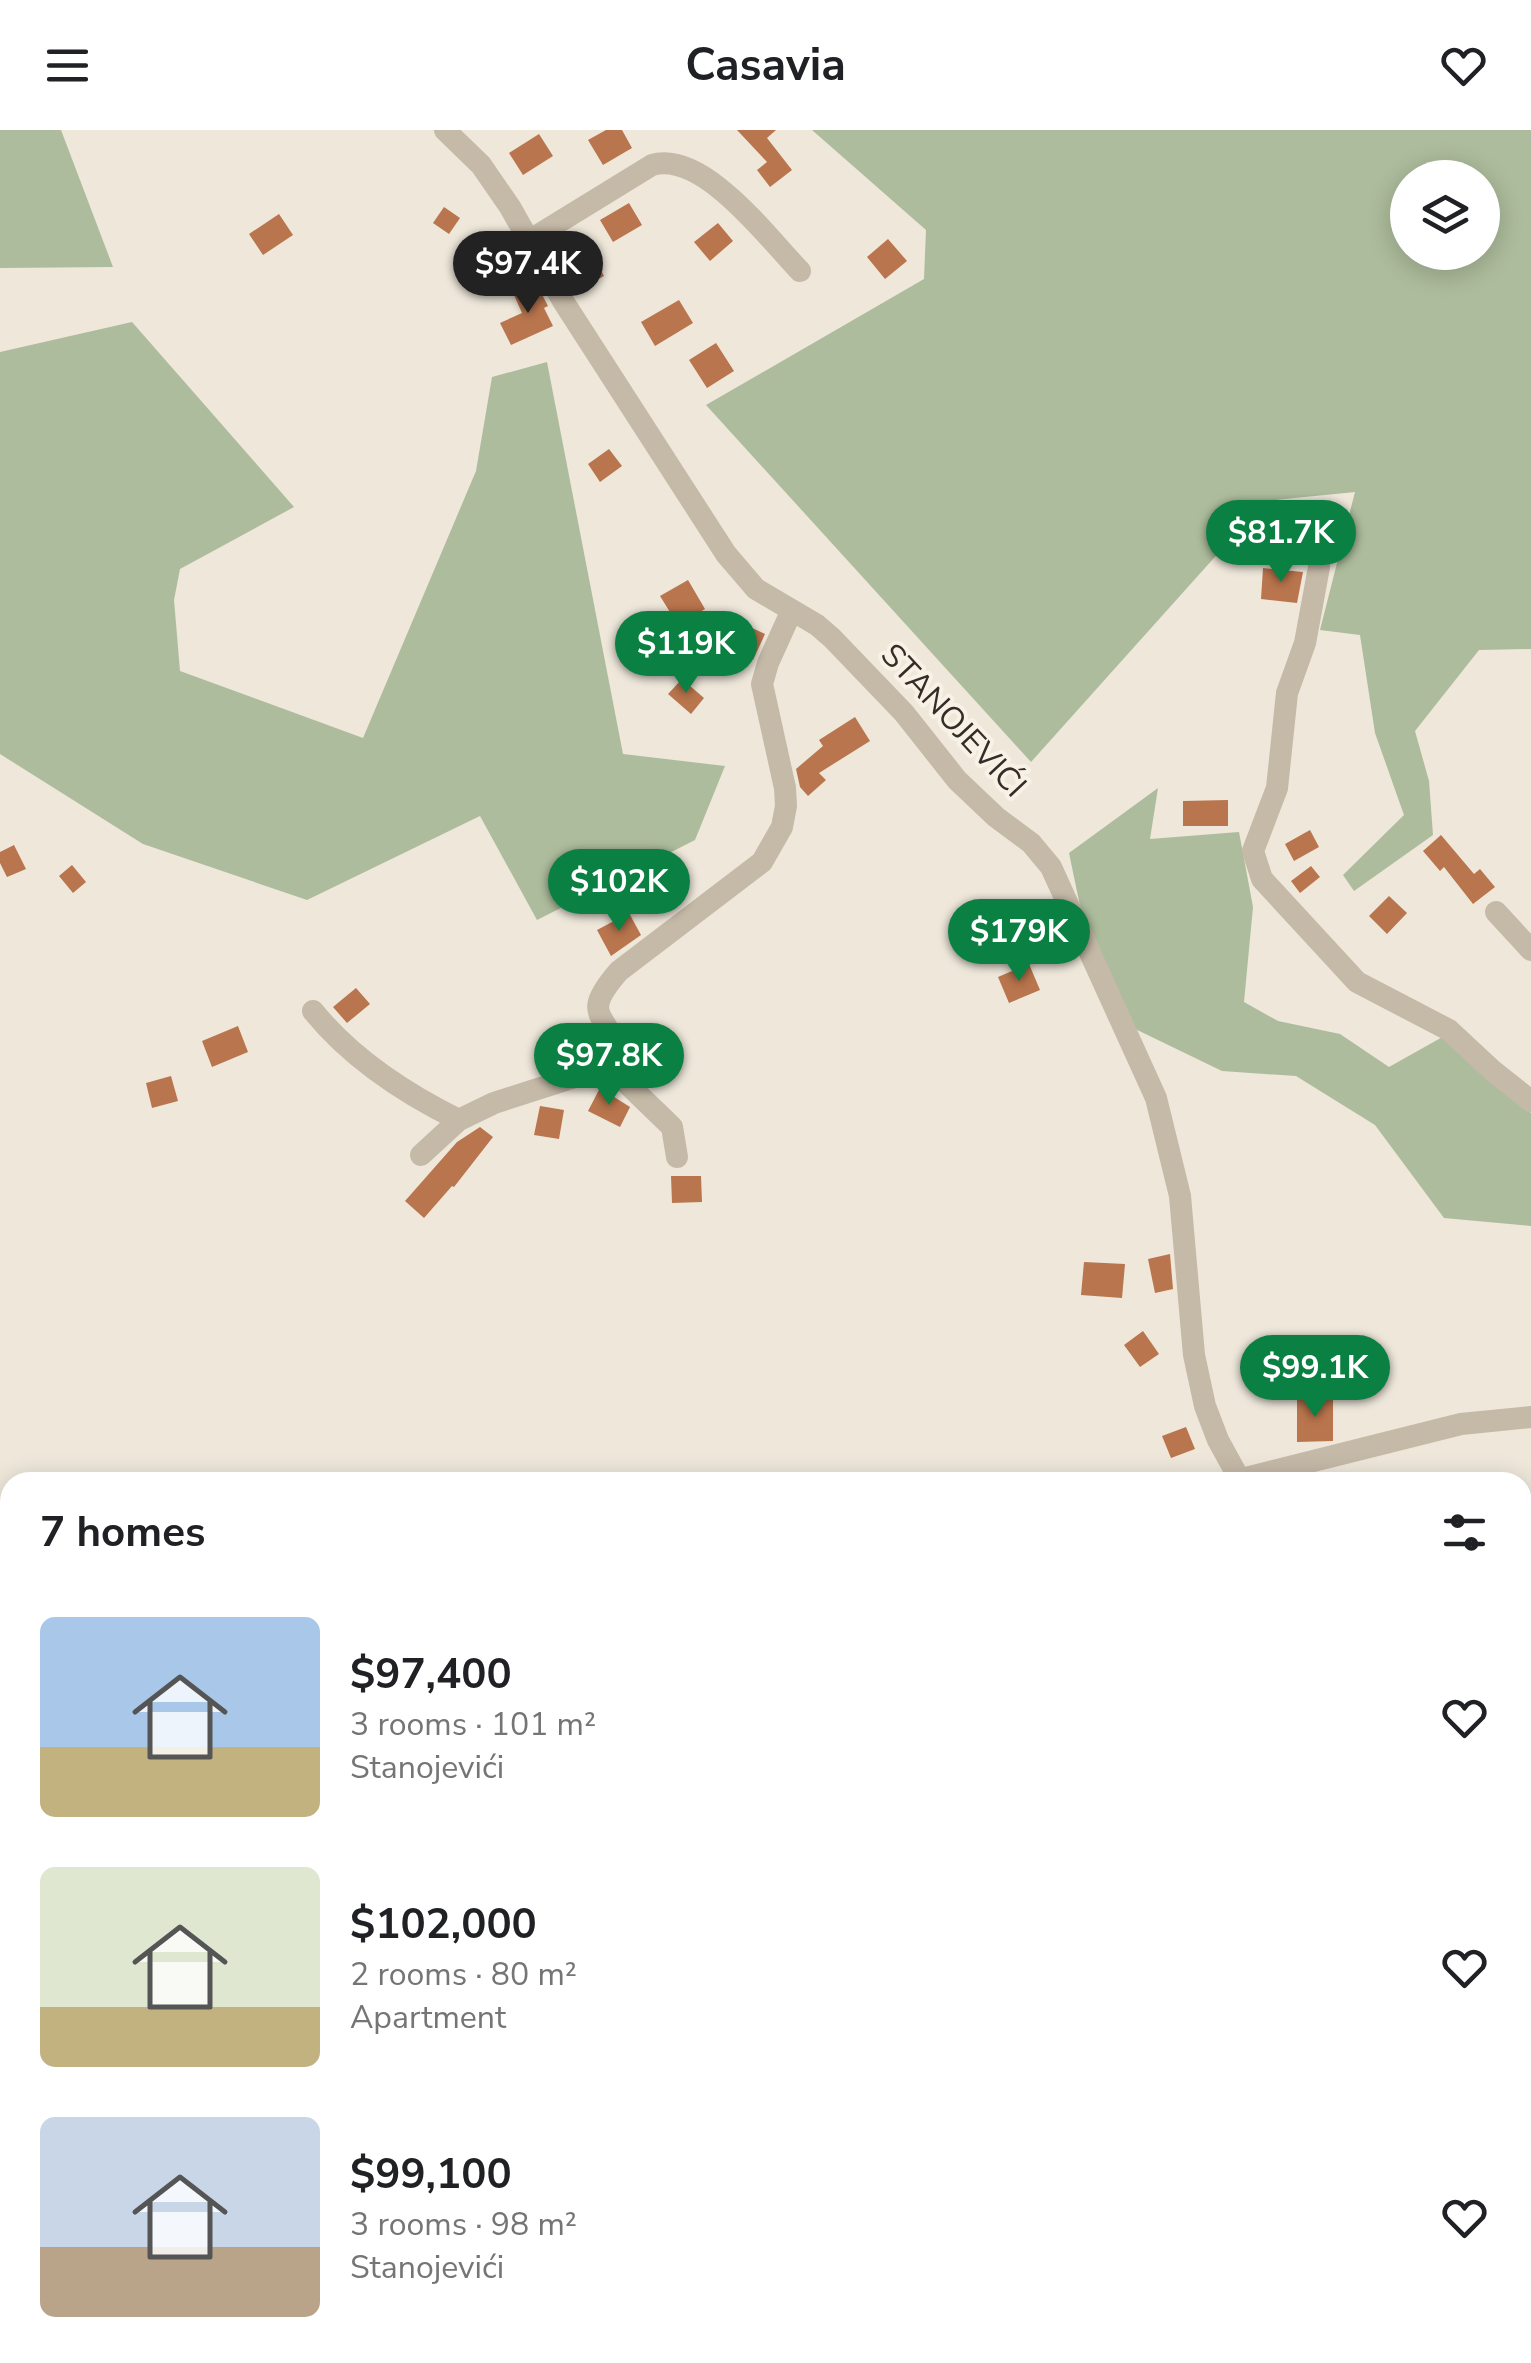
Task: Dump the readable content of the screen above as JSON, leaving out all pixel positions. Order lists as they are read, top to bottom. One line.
{"streets":{"street":["STANOJEVIĆI"]},"page":{"header":"Casavia","price":["$97.4K","$81.7K","$119K","$102K","$179K","$97.8K","$99.1K"],"heading":"7 homes","list":[{"name":"$97,400","note":"3 rooms · 101 m² · Stanojevići"},{"name":"$102,000","note":"2 rooms · 80 m² · Apartment"},{"name":"$99,100","note":"3 rooms · 98 m² · Stanojevići"}]}}
